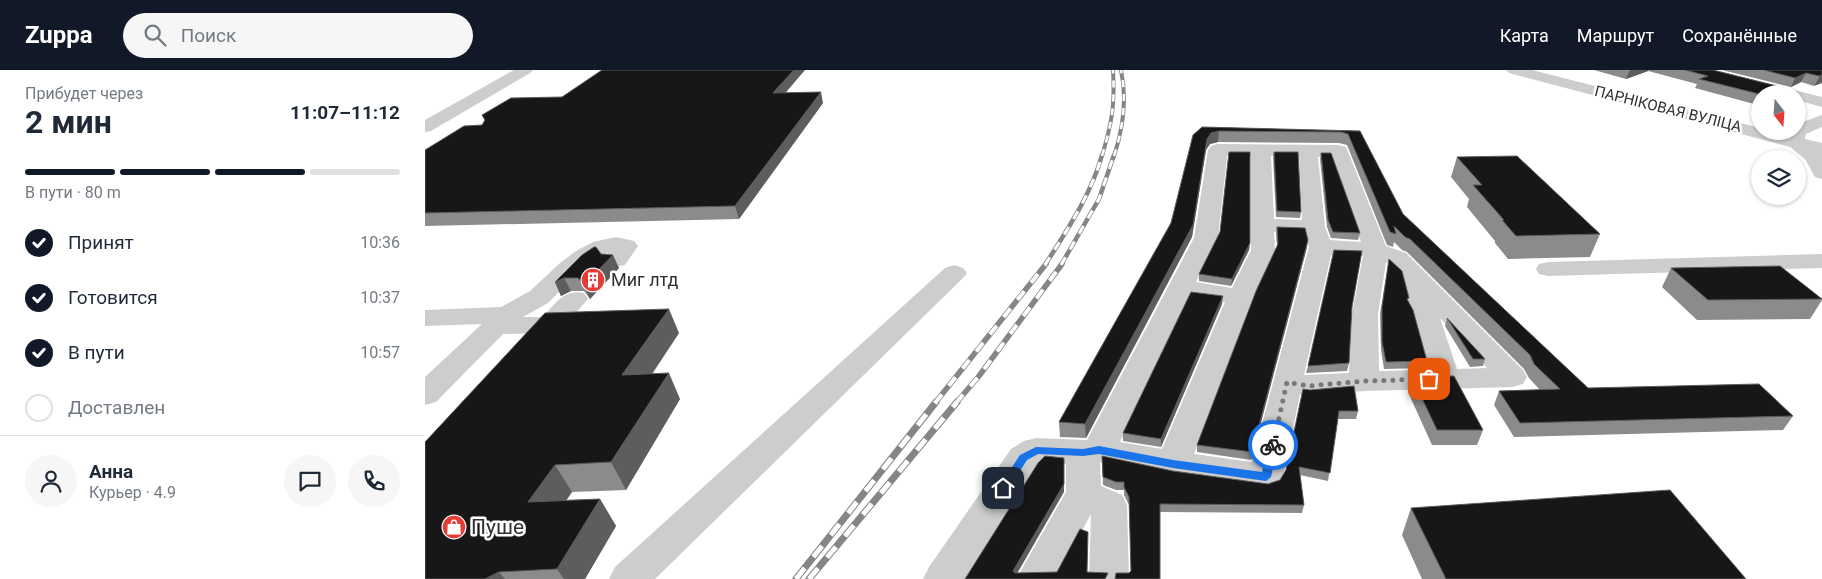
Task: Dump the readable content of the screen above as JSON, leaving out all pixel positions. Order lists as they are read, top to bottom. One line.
{"streets":{"street":["ПАРНІКОВАЯ ВУЛІЦА"]},"places":{"building":["Миг лтд"],"shop":["Пуше"]},"north":"bottom","page":{"header":"Zuppa","search":"Поиск","nav":["Карта","Маршрут","Сохранённые"],"heading":["2 мин","Прибудет через","11:07–11:12"],"panel":["Анна","Курьер · 4.9"],"bar":"В пути · 80 m","list":[["Принят","10:36"],["Готовится","10:37"],["В пути","10:57"],"Доставлен"]}}
